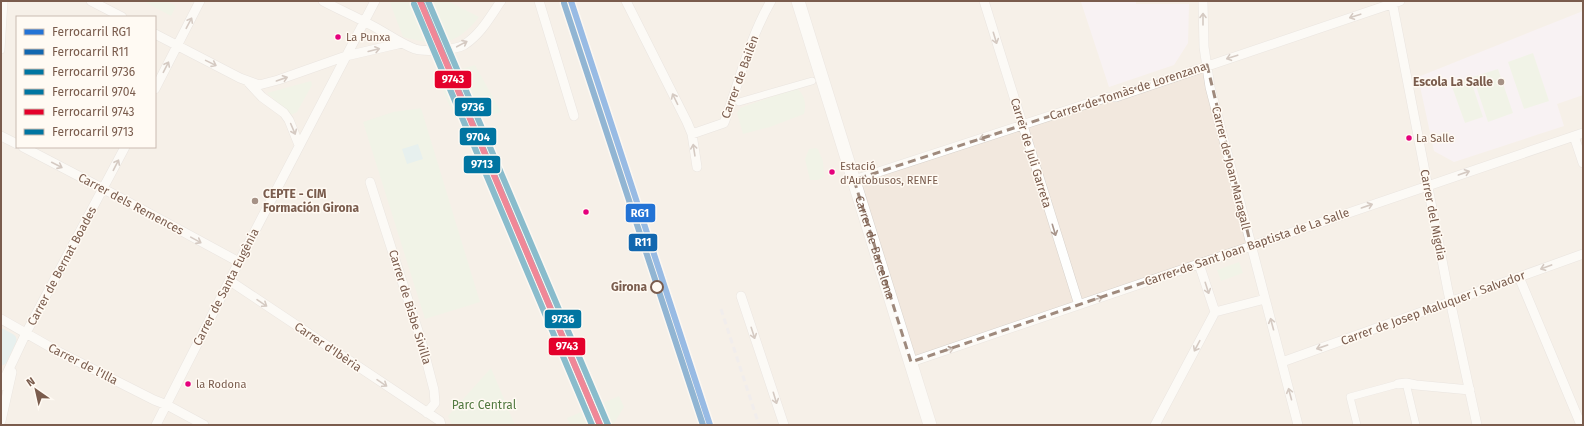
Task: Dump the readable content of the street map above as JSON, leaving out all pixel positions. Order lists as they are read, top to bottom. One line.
{"streets":{"main road":["Carrer de Barcelona"],"street":["Carrer de Bailèn","Carrer de Tomàs de Lorenzana","Carrer de Juli Garreta","Carrer de Joan Maragall","Carrer dels Remences","Carrer del Migdia","Carrer de Sant Joan Baptista de La Salle","Carrer de Bernat Boades","Carrer de Santa Eugènia","Carrer de Bisbe Sivilla","Carrer de Josep Maluquer i Salvador","Carrer d'Ibèria","Carrer de l'Illa"]},"crossings":[["Carrer de Tomàs de Lorenzana","Carrer de Juli Garreta"],["Carrer de Tomàs de Lorenzana","Carrer de Joan Maragall"],["Carrer de Tomàs de Lorenzana","Carrer del Migdia"],["Carrer de Tomàs de Lorenzana","Carrer de Barcelona"],["Carrer de Juli Garreta","Carrer de Sant Joan Baptista de La Salle"],["Carrer de Joan Maragall","Carrer de Sant Joan Baptista de La Salle"],["Carrer de Joan Maragall","Carrer de Josep Maluquer i Salvador"],["Carrer dels Remences","Carrer de Bernat Boades"],["Carrer dels Remences","Carrer de Santa Eugènia"],["Carrer del Migdia","Carrer de Sant Joan Baptista de La Salle"],["Carrer del Migdia","Carrer de Josep Maluquer i Salvador"],["Carrer de Barcelona","Carrer de Sant Joan Baptista de La Salle"],["Carrer de Bernat Boades","Carrer de l'Illa"],["Carrer de Santa Eugènia","Carrer d'Ibèria"],["Carrer de Santa Eugènia","Carrer de l'Illa"],["Carrer de Bisbe Sivilla","Carrer d'Ibèria"]],"one_way":["Carrer de Tomàs de Lorenzana","Carrer de Juli Garreta","Carrer de Joan Maragall","Carrer dels Remences","Carrer de Sant Joan Baptista de La Salle","Carrer de Josep Maluquer i Salvador","Carrer d'Ibèria"],"parks":["Parc Central"],"places":["La Punxa","Escola La Salle","La Salle","Estació d'Autobusos, RENFE","CEPTE - CIM Formación Girona","Girona","la Rodona"],"lines":["rail line RG1","rail line 9736","rail line 9743","rail line R11","rail line 9704","rail line 9713"],"legend":["Ferrocarril RG1","Ferrocarril R11","Ferrocarril 9736","Ferrocarril 9704","Ferrocarril 9743","Ferrocarril 9713"],"north":"top left"}
